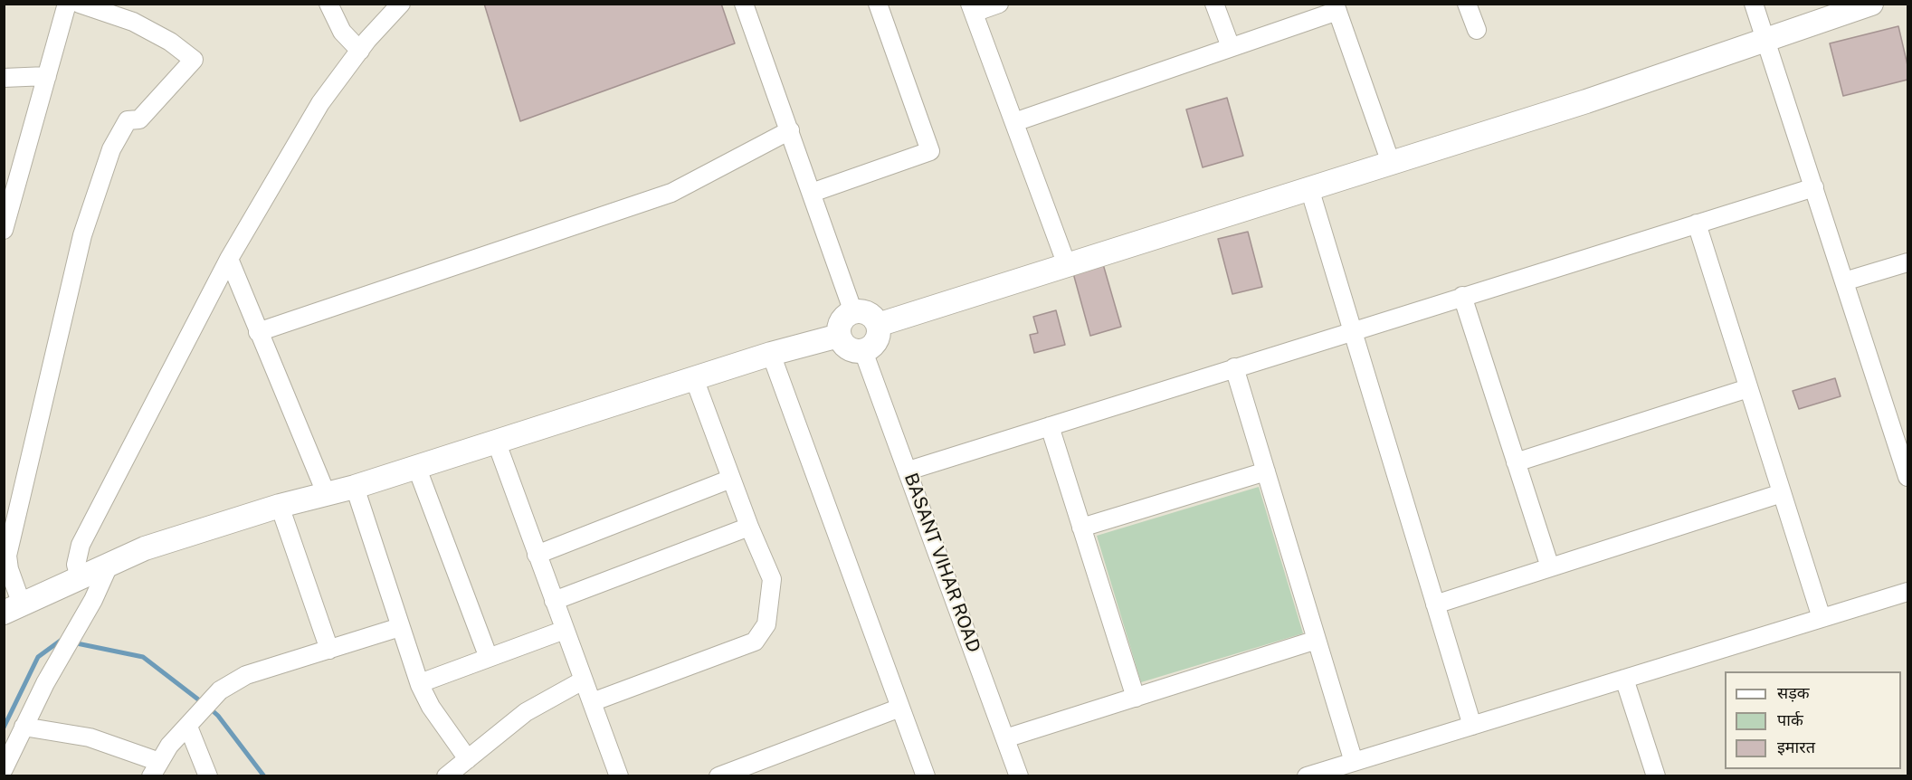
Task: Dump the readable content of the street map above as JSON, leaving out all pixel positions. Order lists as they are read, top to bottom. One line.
{"streets":{"street":["BASANT VIHAR ROAD"]},"legend":["सड़क","पार्क","इमारत"]}
